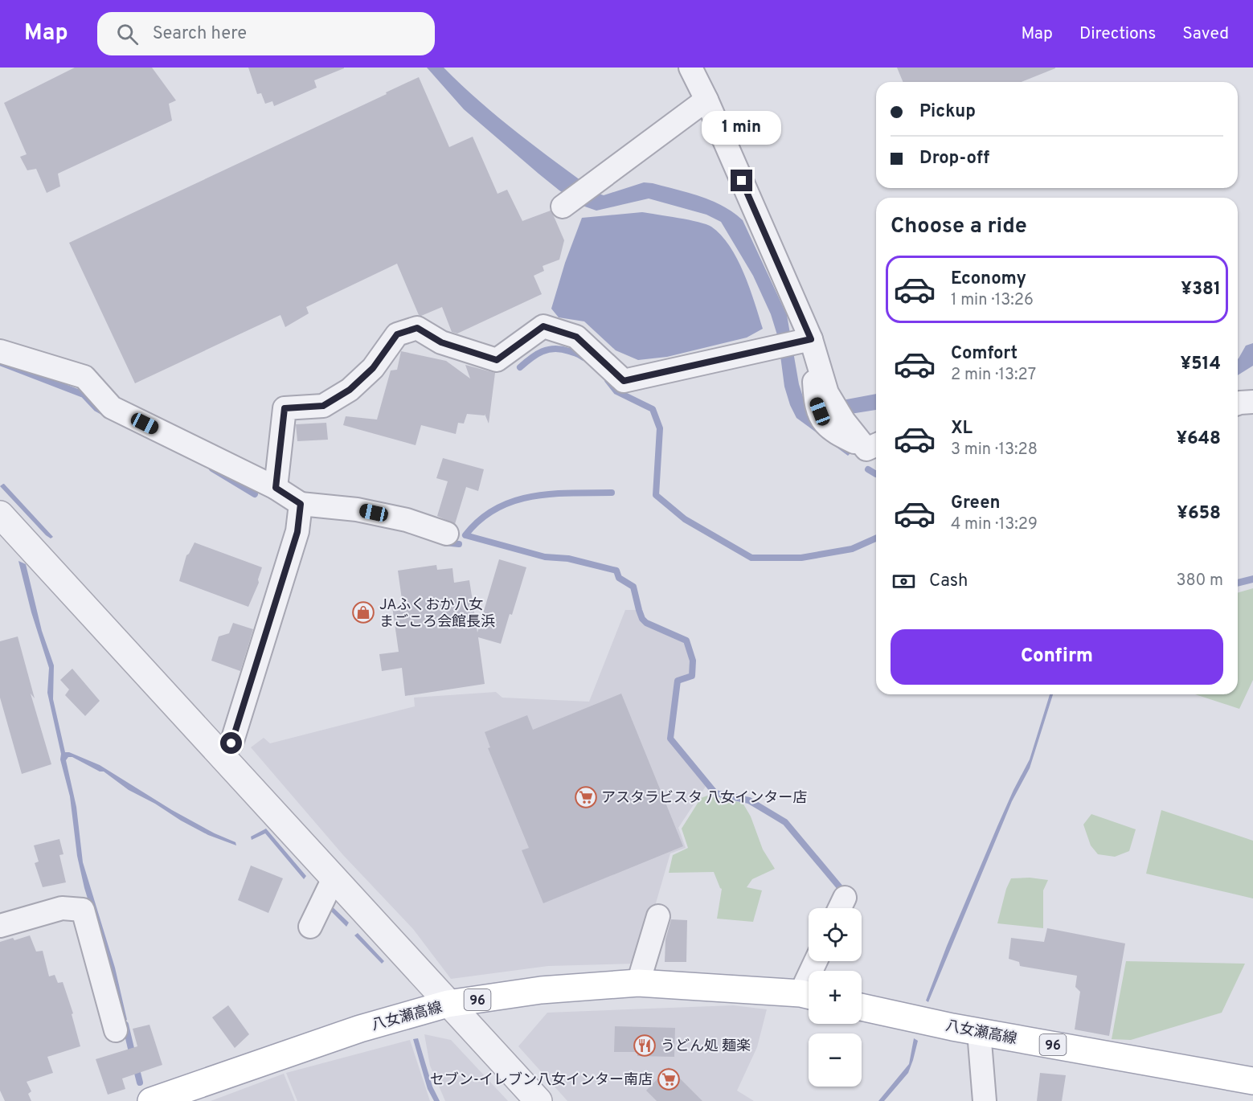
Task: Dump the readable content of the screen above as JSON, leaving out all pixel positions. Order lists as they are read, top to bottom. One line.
{"streets":{"main road":["96","八女瀬高線"]},"places":{"shop":["JAふくおか八女 まごころ会館長浜"],"supermarket":["アスタラビスタ 八女インター店","セブン-イレブン八女インター南店"],"restaurant":["うどん処 麺楽"]},"page":{"header":"Map","search":"Search here","nav":["Map","Directions","Saved"],"banner":["Pickup","Drop-off"],"bubble":"1 min","heading":"Choose a ride","list":[{"name":"Economy","note":"1 min · 13:26","value":"¥381"},{"name":"Comfort","note":"2 min · 13:27","value":"¥514"},{"name":"XL","note":"3 min · 13:28","value":"¥648"},{"name":"Green","note":"4 min · 13:29","value":"¥658"}],"pay":["Cash","380 m"],"buttons":"Confirm","map_buttons":["+","−"]}}
